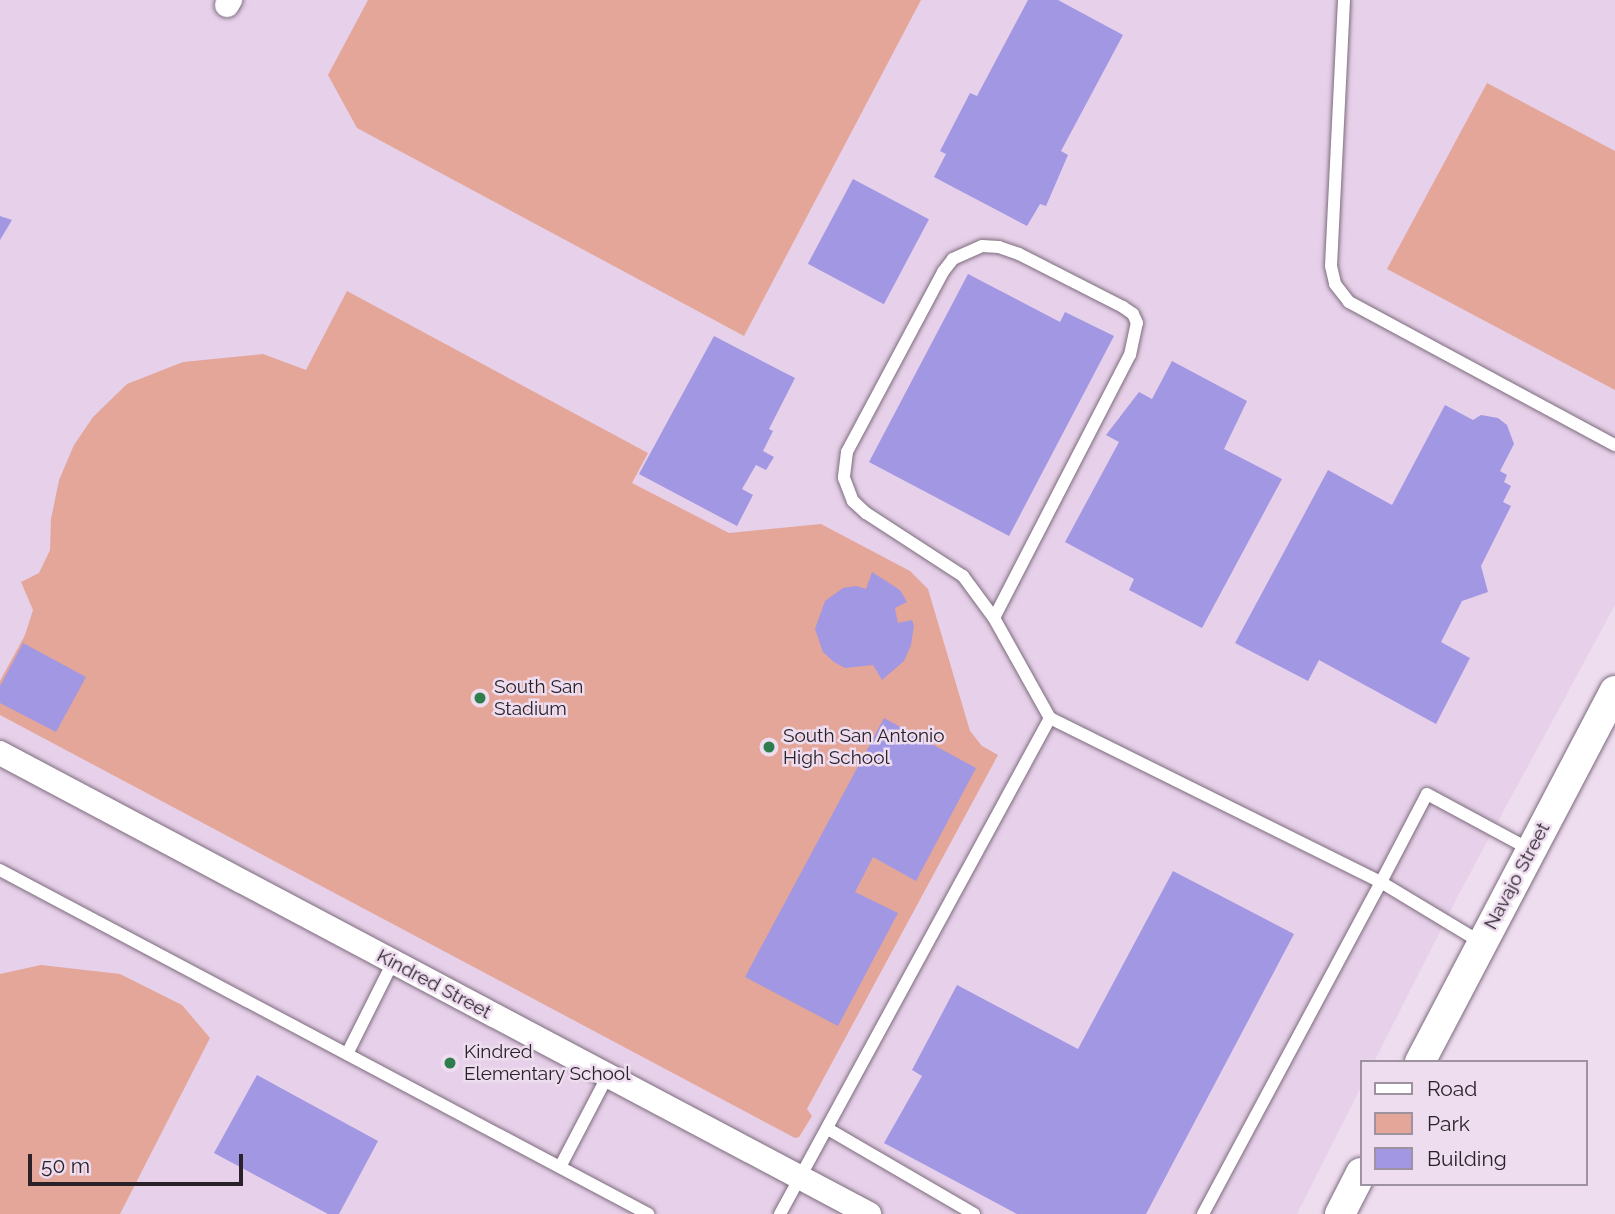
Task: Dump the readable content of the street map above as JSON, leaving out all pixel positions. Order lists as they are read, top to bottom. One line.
{"streets":{"street":["Navajo Street","Kindred Street"]},"places":["South San Stadium","South San Antonio High School","Kindred Elementary School"],"legend":["Road","Park","Building"],"scale_bar":"50 m"}
